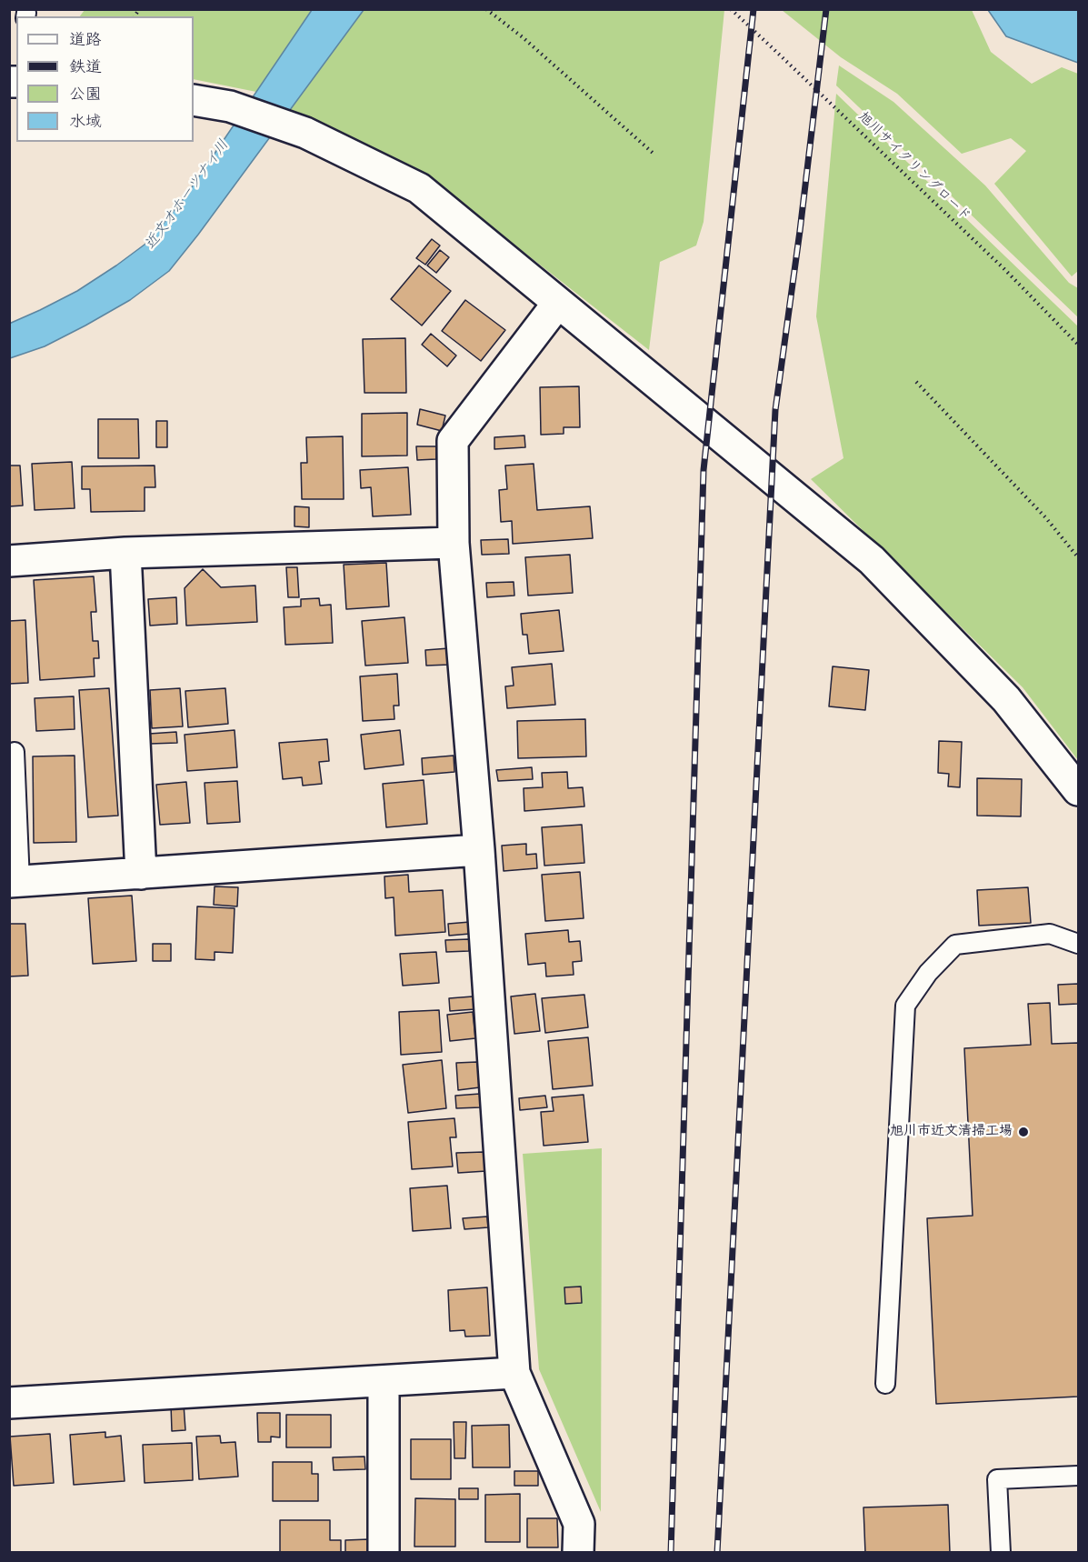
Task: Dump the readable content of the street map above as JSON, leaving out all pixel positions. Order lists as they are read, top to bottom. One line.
{"streets":{"path":["旭川サイクリングロード"]},"water":["近文オホーツナイ川"],"places":["旭川市近文清掃工場"],"legend":["道路","鉄道","公園","水域"]}
